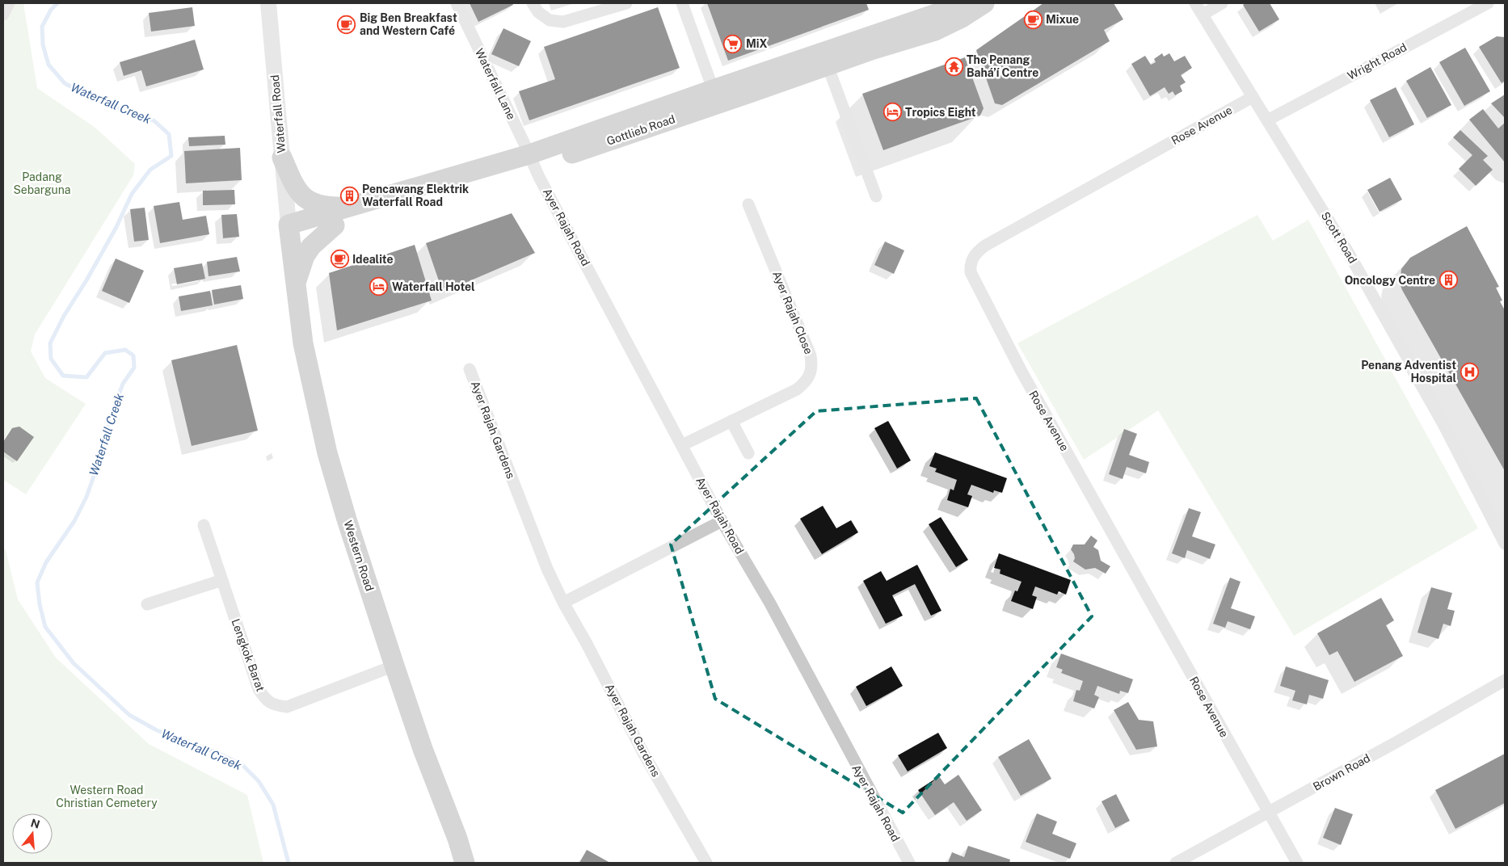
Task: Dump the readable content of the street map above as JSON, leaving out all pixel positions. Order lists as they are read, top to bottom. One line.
{"streets":{"main road":["Gottlieb Road","Western Road"],"street":["Wright Road","Waterfall Lane","Waterfall Road","Rose Avenue","Ayer Rajah Road","Scott Road","Ayer Rajah Close","Ayer Rajah Gardens","Lengkok Barat","Brown Road"]},"crossings":[["Wright Road","Scott Road"],["Waterfall Lane","Gottlieb Road"],["Waterfall Lane","Ayer Rajah Road"],["Waterfall Road","Gottlieb Road"],["Waterfall Road","Western Road"],["Rose Avenue","Scott Road"],["Rose Avenue","Brown Road"],["Gottlieb Road","Ayer Rajah Road"],["Gottlieb Road","Western Road"],["Ayer Rajah Road","Ayer Rajah Close"],["Western Road","Lengkok Barat"]],"water":["Waterfall Creek"],"parks":["Padang Sebarguna","Western Road Christian Cemetery"],"places":{"cafe":["Mixue","Big Ben Breakfast and Western Café","Idealite"],"supermarket":["MiX"],"temple":["The Penang Bahá’í Centre"],"hotel":["Tropics Eight","Waterfall Hotel"],"building":["Pencawang Elektrik Waterfall Road","Oncology Centre"],"hospital":["Penang Adventist Hospital"]},"north":"top"}
